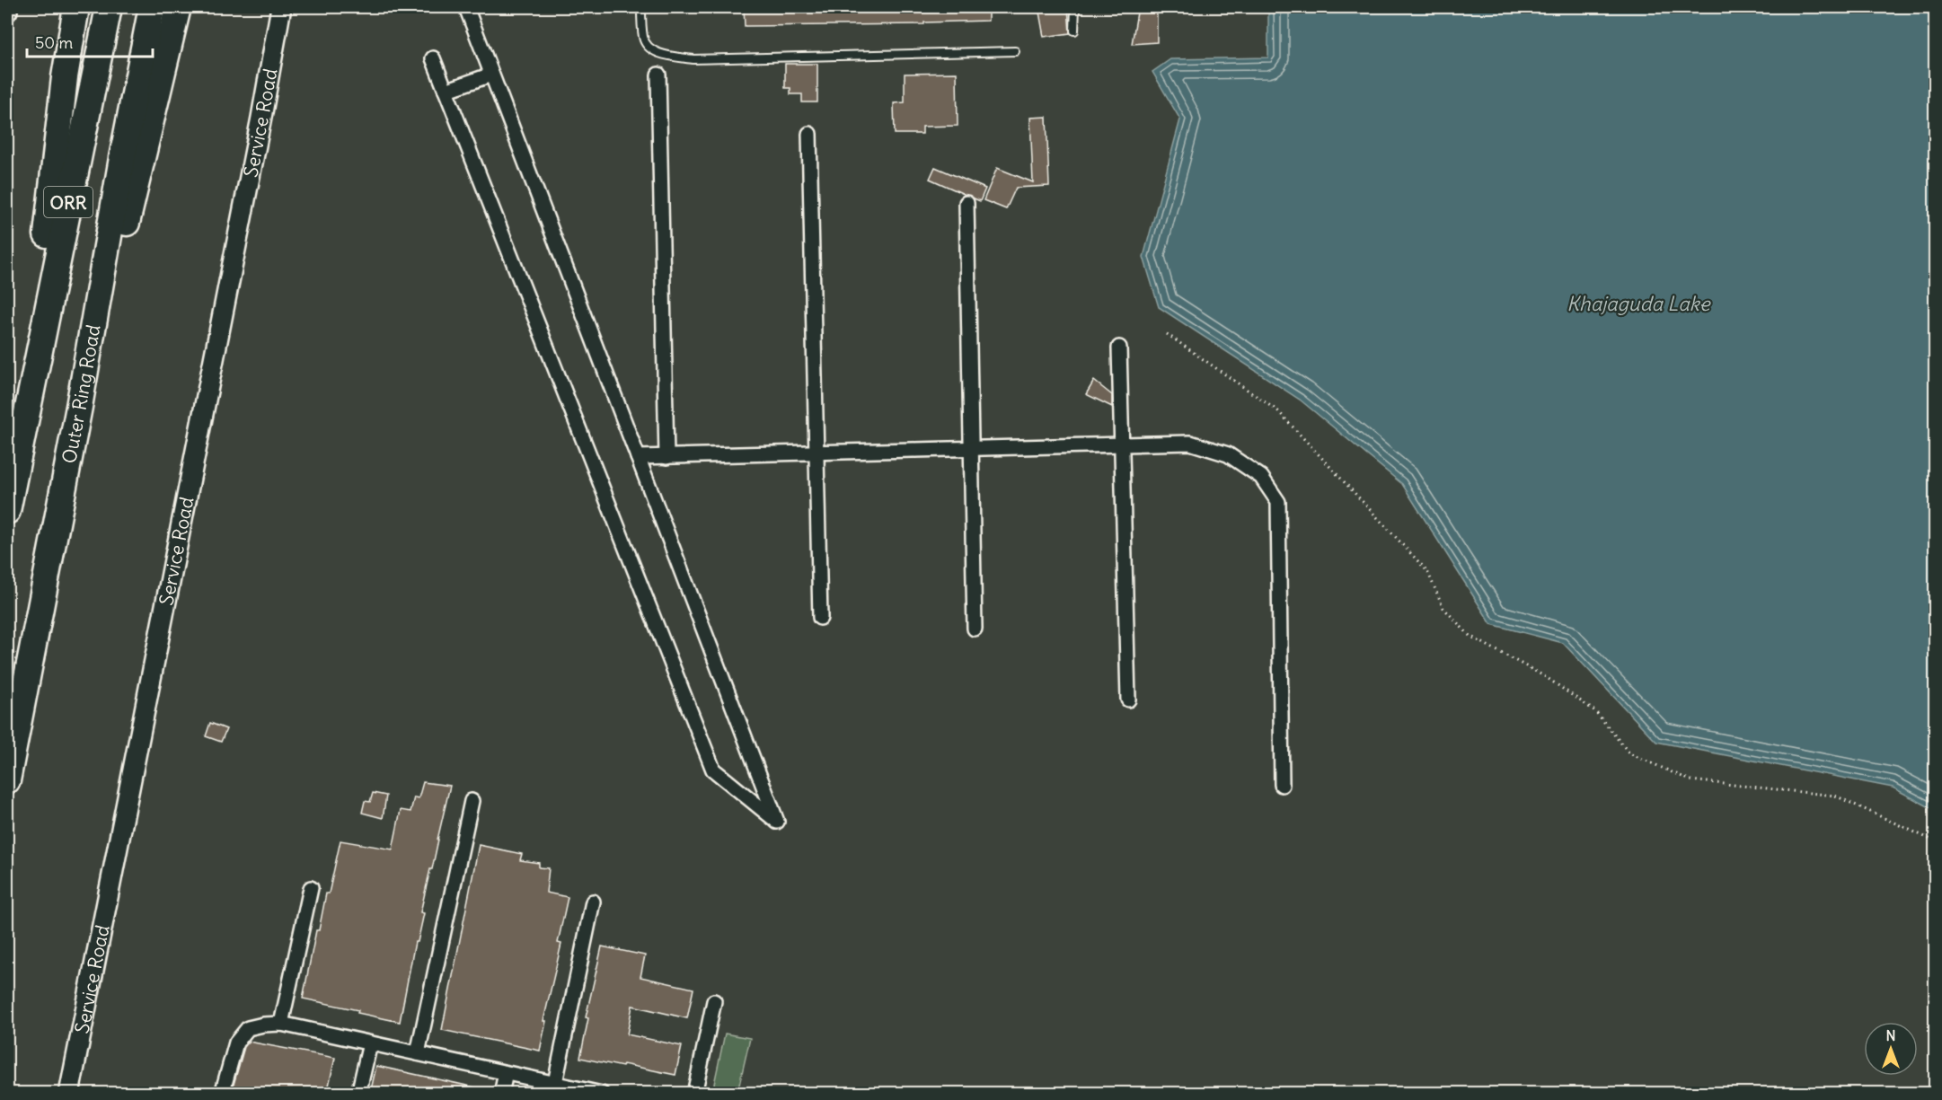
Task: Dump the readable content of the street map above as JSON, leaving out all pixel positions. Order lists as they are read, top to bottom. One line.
{"streets":{"highway":["ORR","Outer Ring Road"],"main road":["Service Road"]},"crossings":[["ORR","Outer Ring Road"]],"water":["Khajaguda Lake"],"scale_bar":"50 m","north":"top"}
